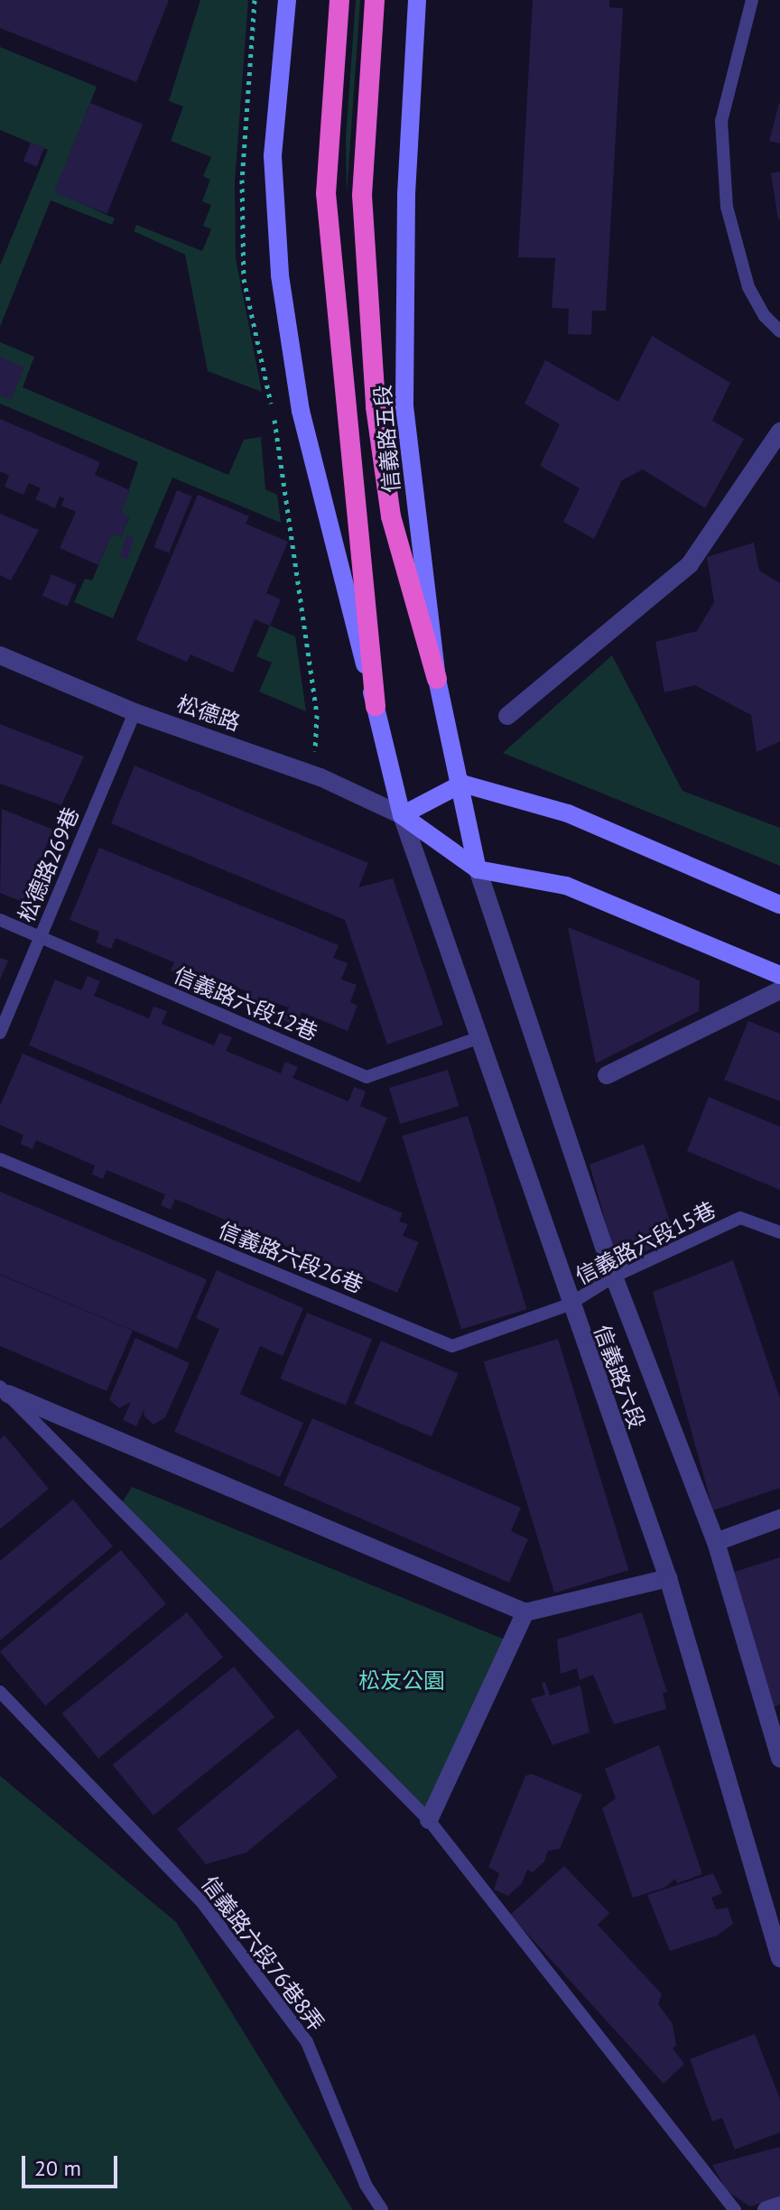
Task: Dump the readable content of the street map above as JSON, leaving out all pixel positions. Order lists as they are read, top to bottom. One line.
{"streets":{"main road":["信義路五段","松德路"],"street":["信義路六段"],"lane":["松德路269巷","信義路六段12巷","信義路六段15巷","信義路六段26巷","信義路六段76巷8弄"]},"crossings":[["信義路五段","松德路"],["信義路五段","信義路六段"],["松德路","松德路269巷"],["松德路","信義路六段"],["松德路269巷","信義路六段12巷"],["信義路六段12巷","信義路六段"],["信義路六段15巷","信義路六段26巷"],["信義路六段15巷","信義路六段"],["信義路六段26巷","信義路六段"]],"parks":["松友公園"],"scale_bar":"20 m"}
